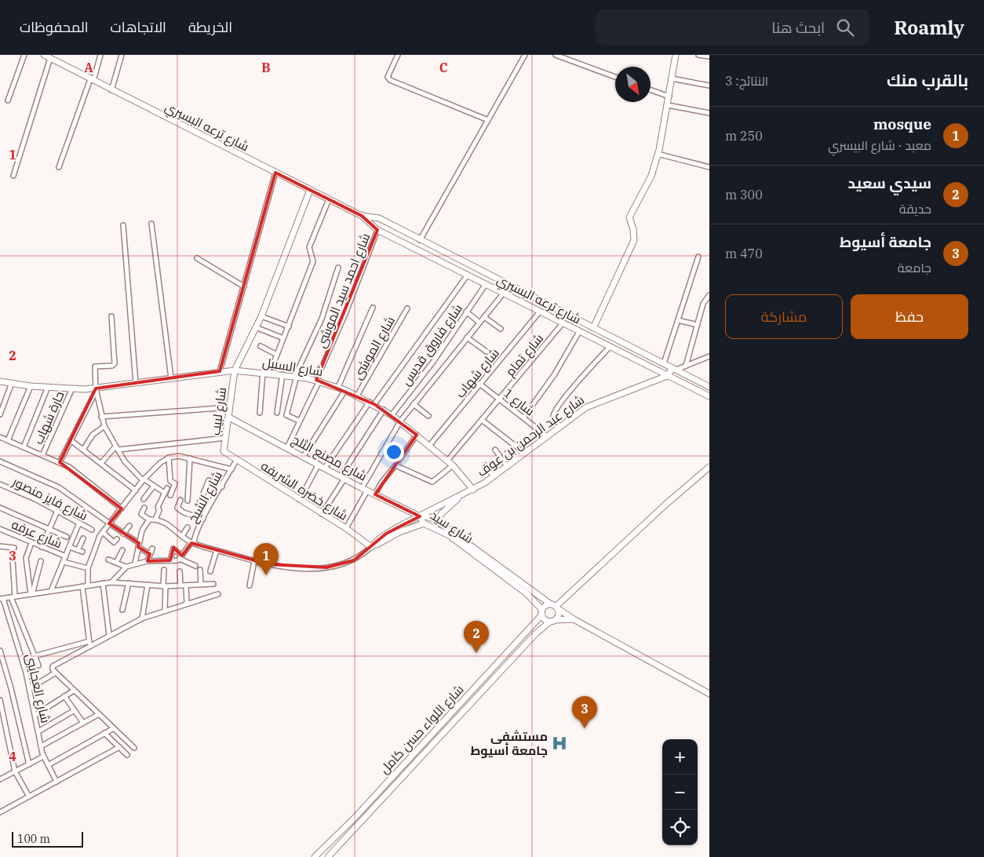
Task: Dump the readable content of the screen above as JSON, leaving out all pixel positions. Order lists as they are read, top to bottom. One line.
{"streets":{"street":["شارع ترعه البسيري","شارع احمد سيد الموشى","شارع فاروق قديس","شارع الموشى","شارع تمام","شارع السبيل","شارع شهاب","شارع 1","شارع لبيب","حارة شهاب","شارع عبد الرحمن بن عوف","شارع مصنع الثلج","شارع خضره الشريفه","شارع الشيخ","شارع فايز منصور","شارع سيد","شارع عرفه","شارع العجايبى","شارع اللواء حسن كامل"]},"crossings":[["شارع ترعه البسيري","شارع احمد سيد الموشى"],["شارع ترعه البسيري","شارع فاروق قديس"],["شارع ترعه البسيري","شارع تمام"],["شارع ترعه البسيري","شارع شهاب"],["شارع ترعه البسيري","شارع لبيب"],["شارع ترعه البسيري","شارع عبد الرحمن بن عوف"],["شارع احمد سيد الموشى","شارع السبيل"],["شارع احمد سيد الموشى","شارع مصنع الثلج"],["شارع فاروق قديس","شارع السبيل"],["شارع الموشى","شارع السبيل"],["شارع تمام","شارع السبيل"],["شارع تمام","شارع 1"],["شارع السبيل","شارع شهاب"],["شارع السبيل","شارع لبيب"],["شارع السبيل","حارة شهاب"],["شارع السبيل","شارع عبد الرحمن بن عوف"],["شارع شهاب","شارع 1"],["شارع 1","شارع عبد الرحمن بن عوف"],["شارع لبيب","شارع مصنع الثلج"],["شارع لبيب","شارع خضره الشريفه"],["شارع عبد الرحمن بن عوف","شارع مصنع الثلج"],["شارع عبد الرحمن بن عوف","شارع خضره الشريفه"],["شارع عبد الرحمن بن عوف","شارع سيد"],["شارع مصنع الثلج","شارع سيد"],["شارع خضره الشريفه","شارع الشيخ"],["شارع سيد","شارع اللواء حسن كامل"]],"places":{"hospital":["مستشفی جامعة أسيوط"]},"scale_bar":"100 m","north":"bottom right","page":{"header":"Roamly","search":"ابحث هنا","nav":["الخريطة","الاتجاهات","المحفوظات"],"heading":["بالقرب منك","النتائج: 3"],"list":[{"mark":"1","name":"mosque","note":"معبد · شارع البيسري","value":"250 m"},{"mark":"2","name":"سيدي سعيد","note":"حديقة","value":"300 m"},{"mark":"3","name":"جامعة أسيوط","note":"جامعة","value":"470 m"}],"buttons":["حفظ","مشاركة"],"pins":["1","2","3"],"map_buttons":["+","−"],"scale":"100 m"},"grid":{"columns":["A","B","C"],"rows":["1","2","3","4"]}}
